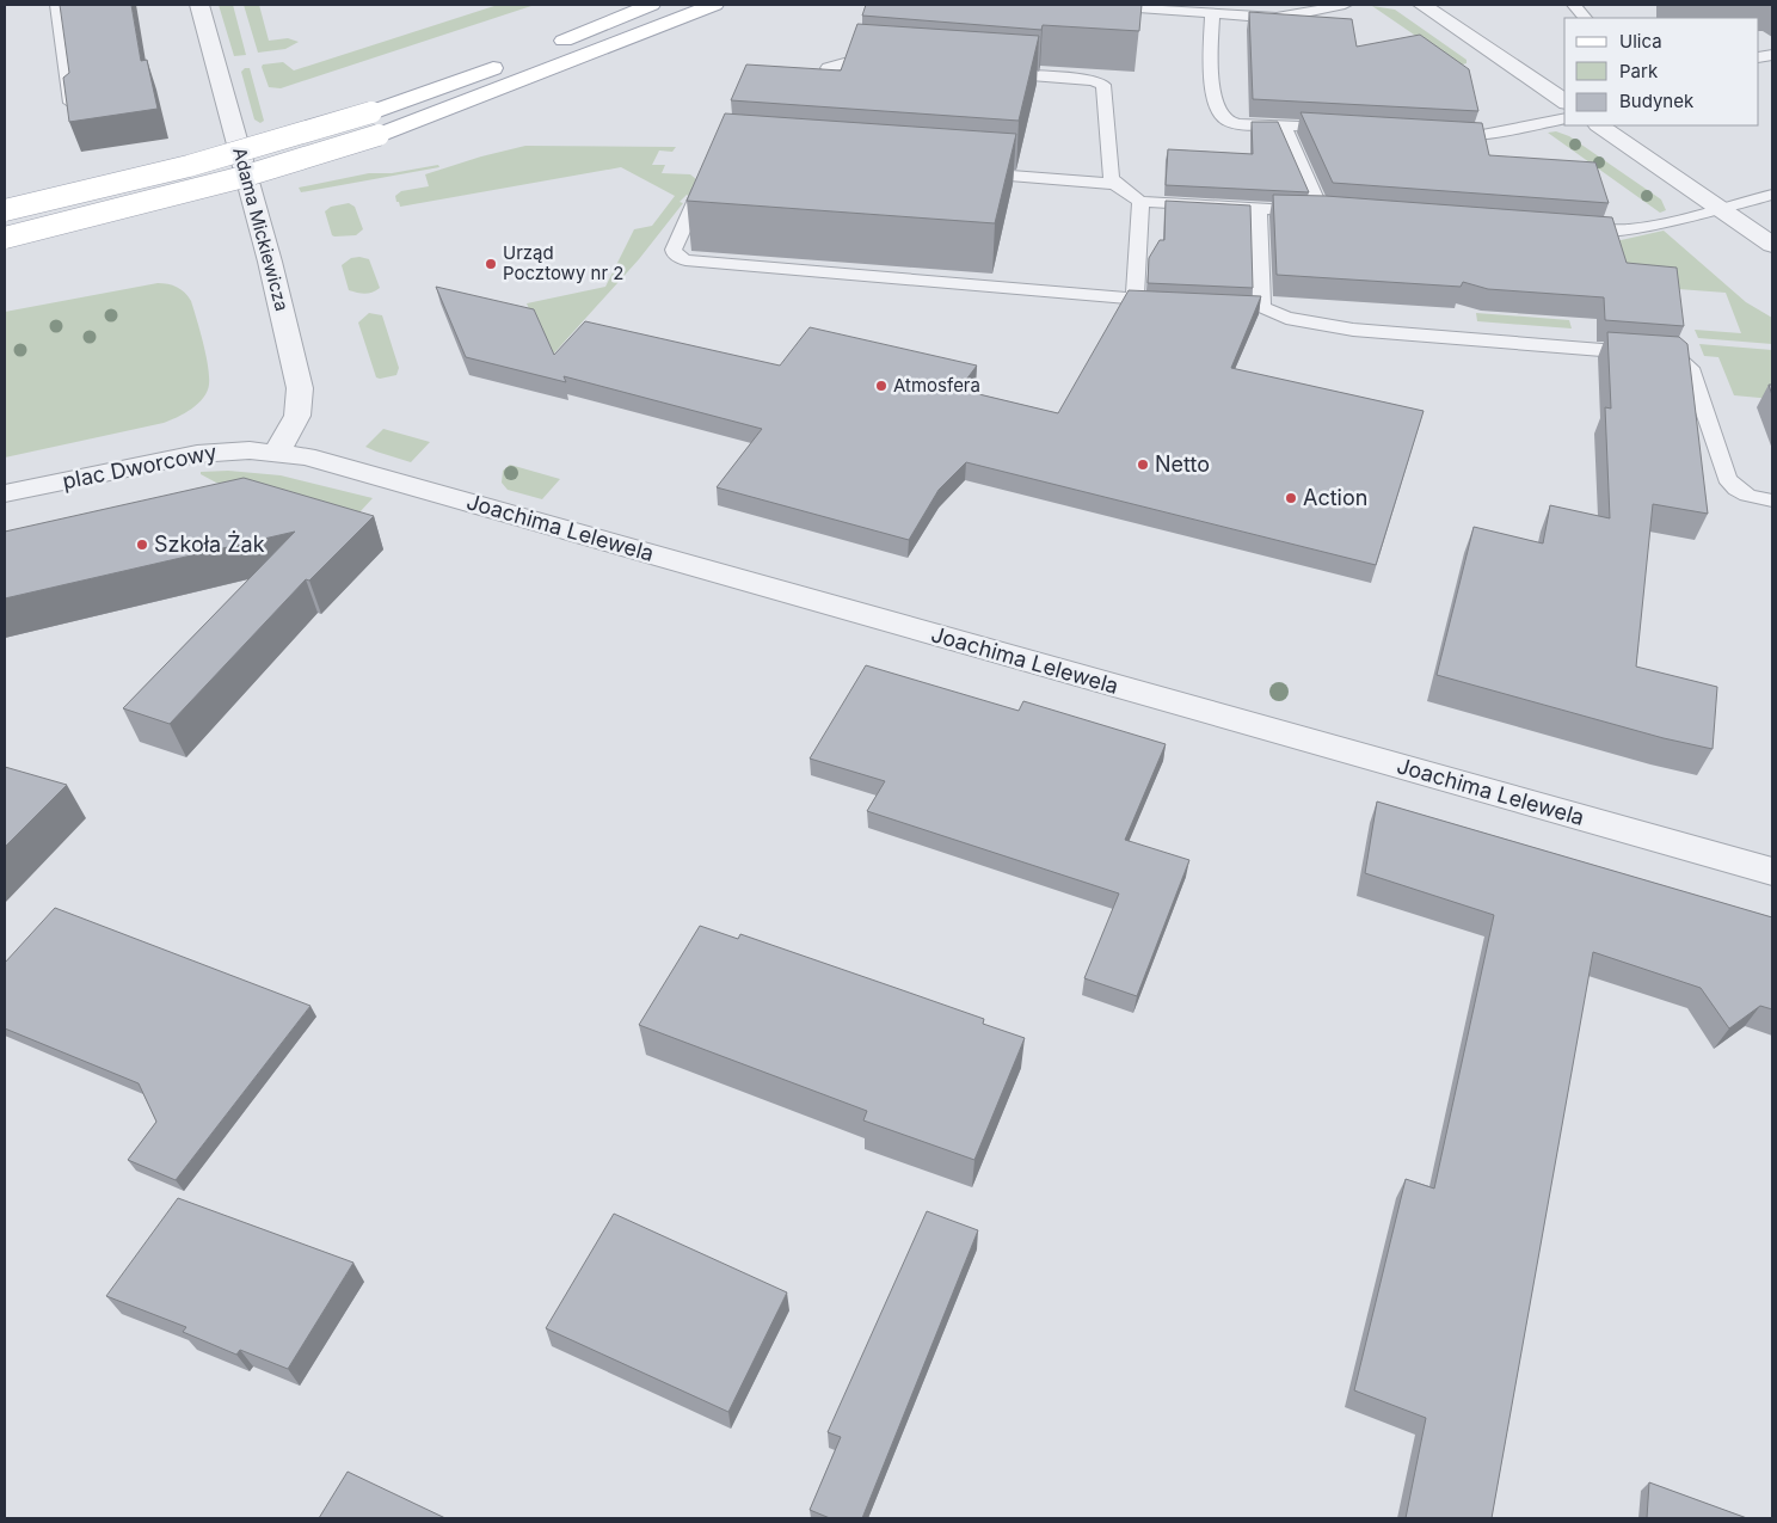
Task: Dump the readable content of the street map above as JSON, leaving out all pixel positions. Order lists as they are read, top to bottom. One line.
{"streets":{"street":["Adama Mickiewicza","plac Dworcowy","Joachima Lelewela"]},"crossings":[["Adama Mickiewicza","plac Dworcowy"],["Adama Mickiewicza","Joachima Lelewela"],["plac Dworcowy","Joachima Lelewela"]],"places":["Urząd Pocztowy nr 2","Atmosfera","Netto","Action","Szkoła Żak"],"legend":["Ulica","Park","Budynek"]}
